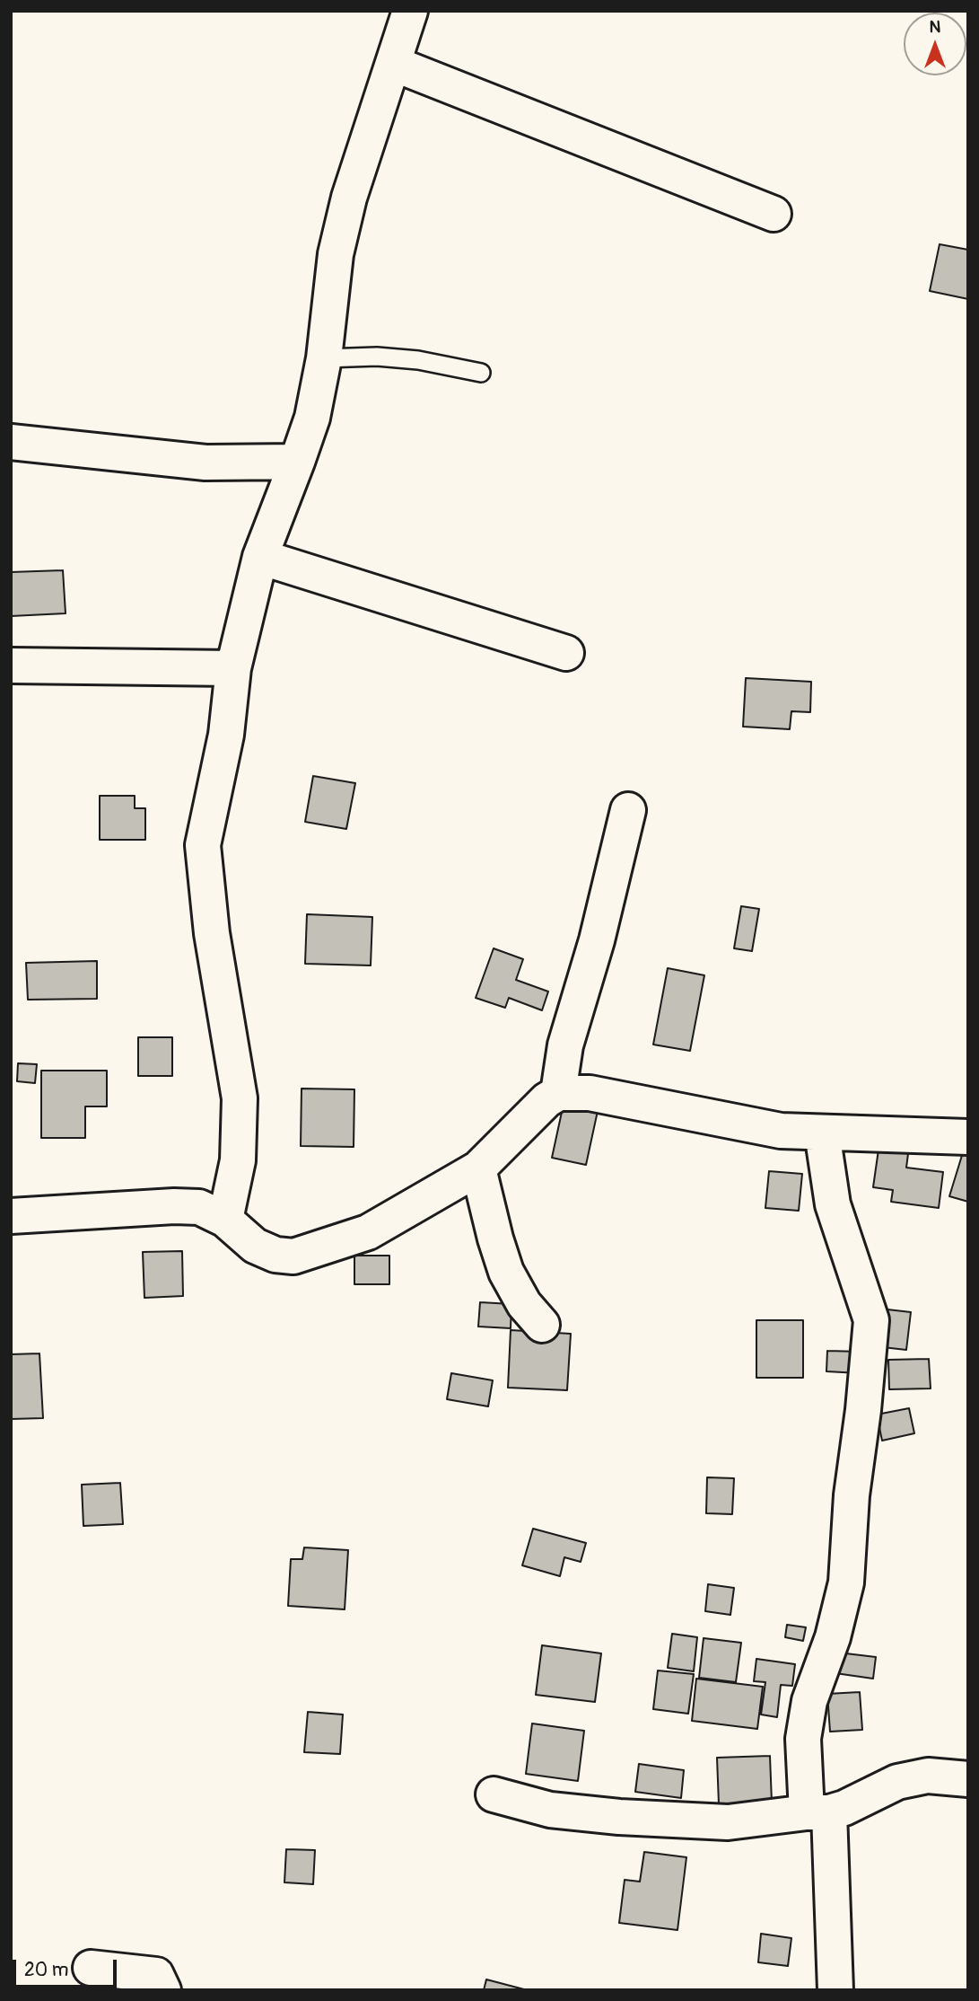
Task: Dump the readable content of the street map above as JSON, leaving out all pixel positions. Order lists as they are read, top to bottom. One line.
{"scale_bar":"20 m","north":"top"}
